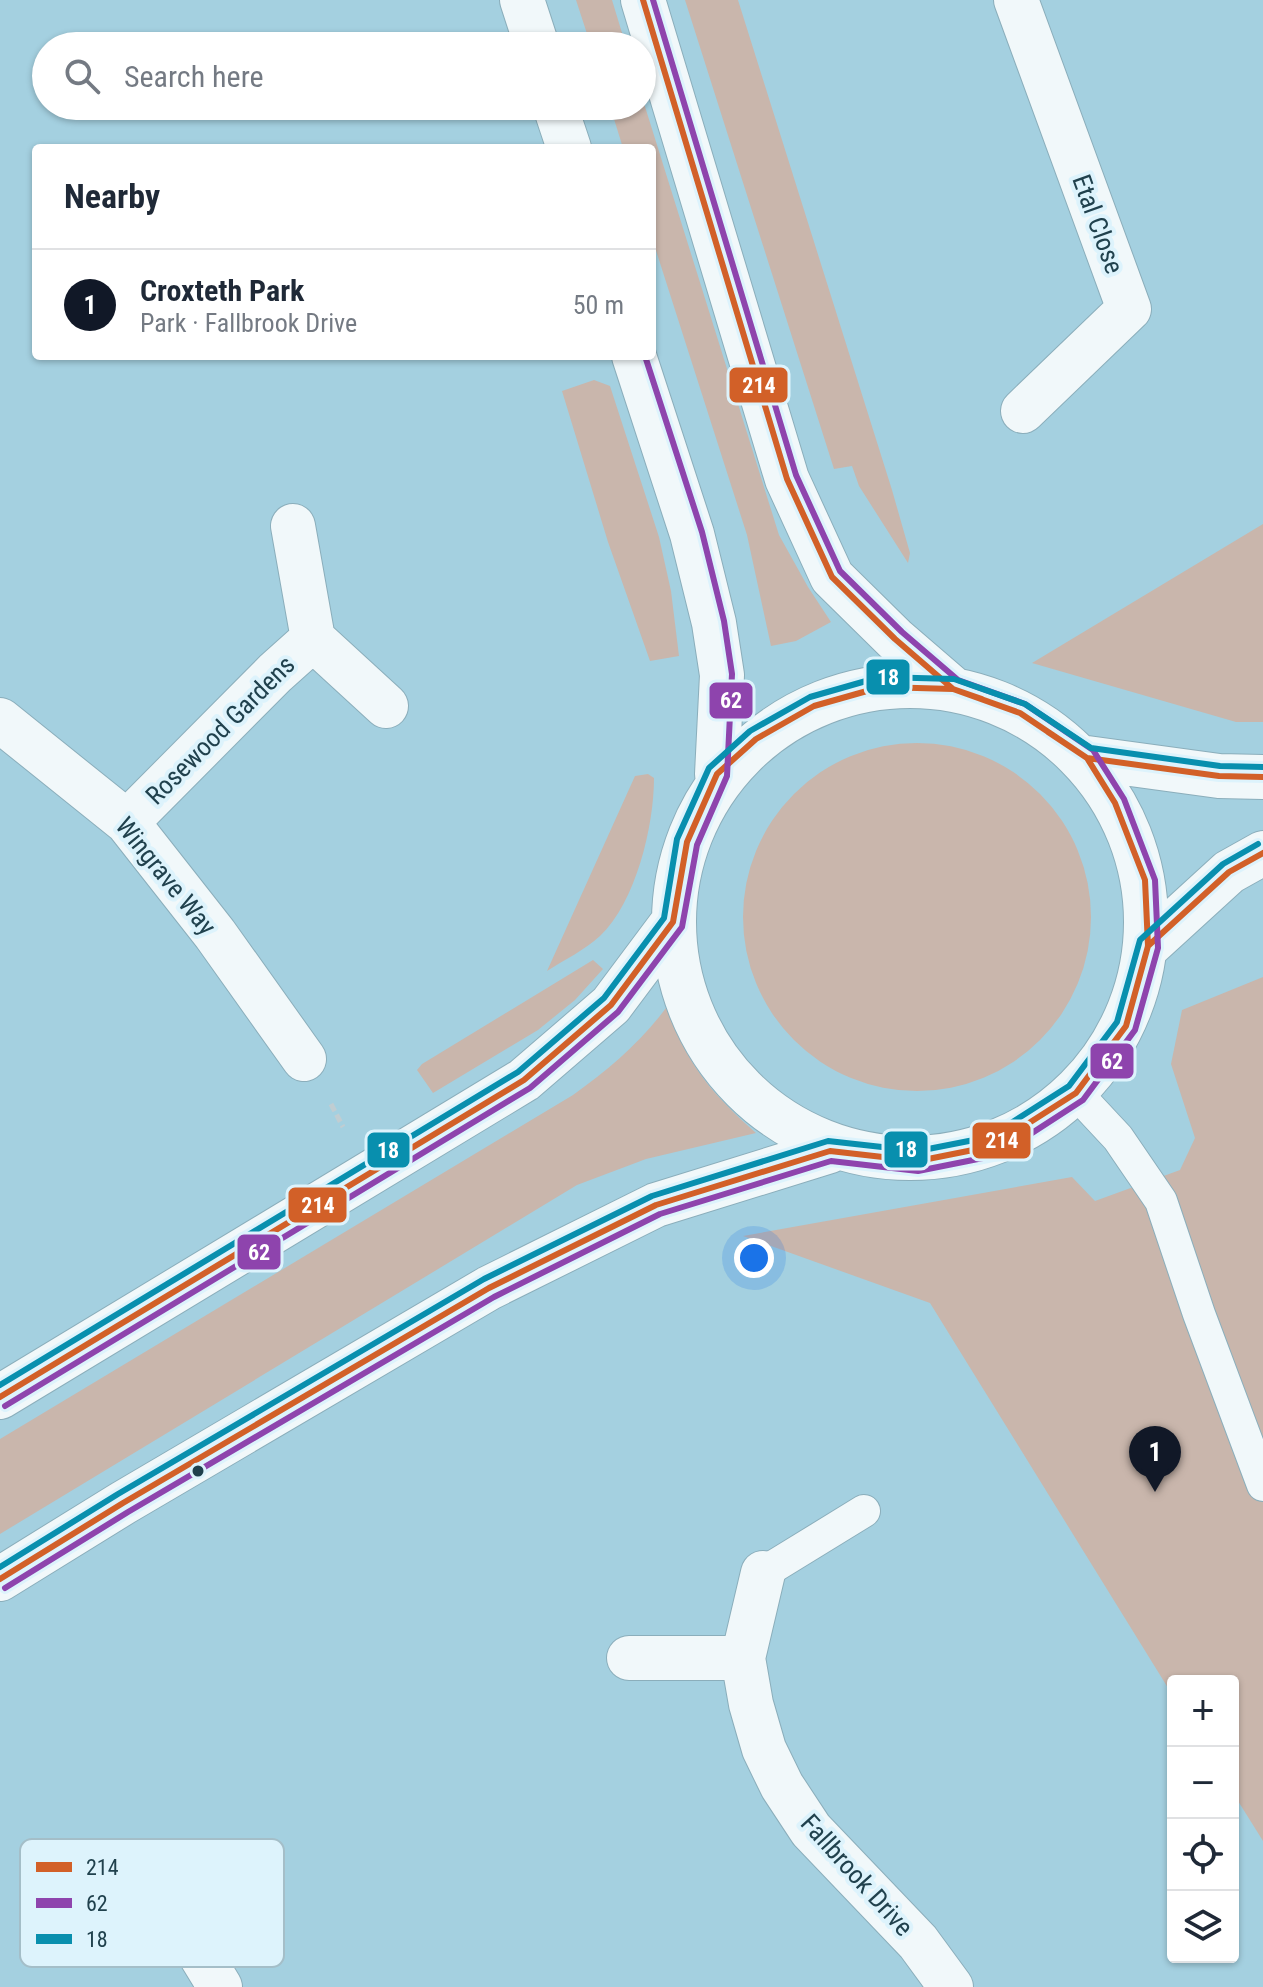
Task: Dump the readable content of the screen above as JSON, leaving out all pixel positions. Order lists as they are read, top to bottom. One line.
{"streets":{"street":["Etal Close","Rosewood Gardens","Wingrave Way","Fallbrook Drive"]},"crossings":[["Rosewood Gardens","Wingrave Way"]],"lines":["transit line 214","transit line 62","transit line 18"],"legend":["214","62","18"],"page":{"search":"Search here","heading":"Nearby","list":[{"mark":"1","name":"Croxteth Park","note":"Park · Fallbrook Drive","value":"50 m"}],"pins":"1","map_buttons":["+","−"]}}
